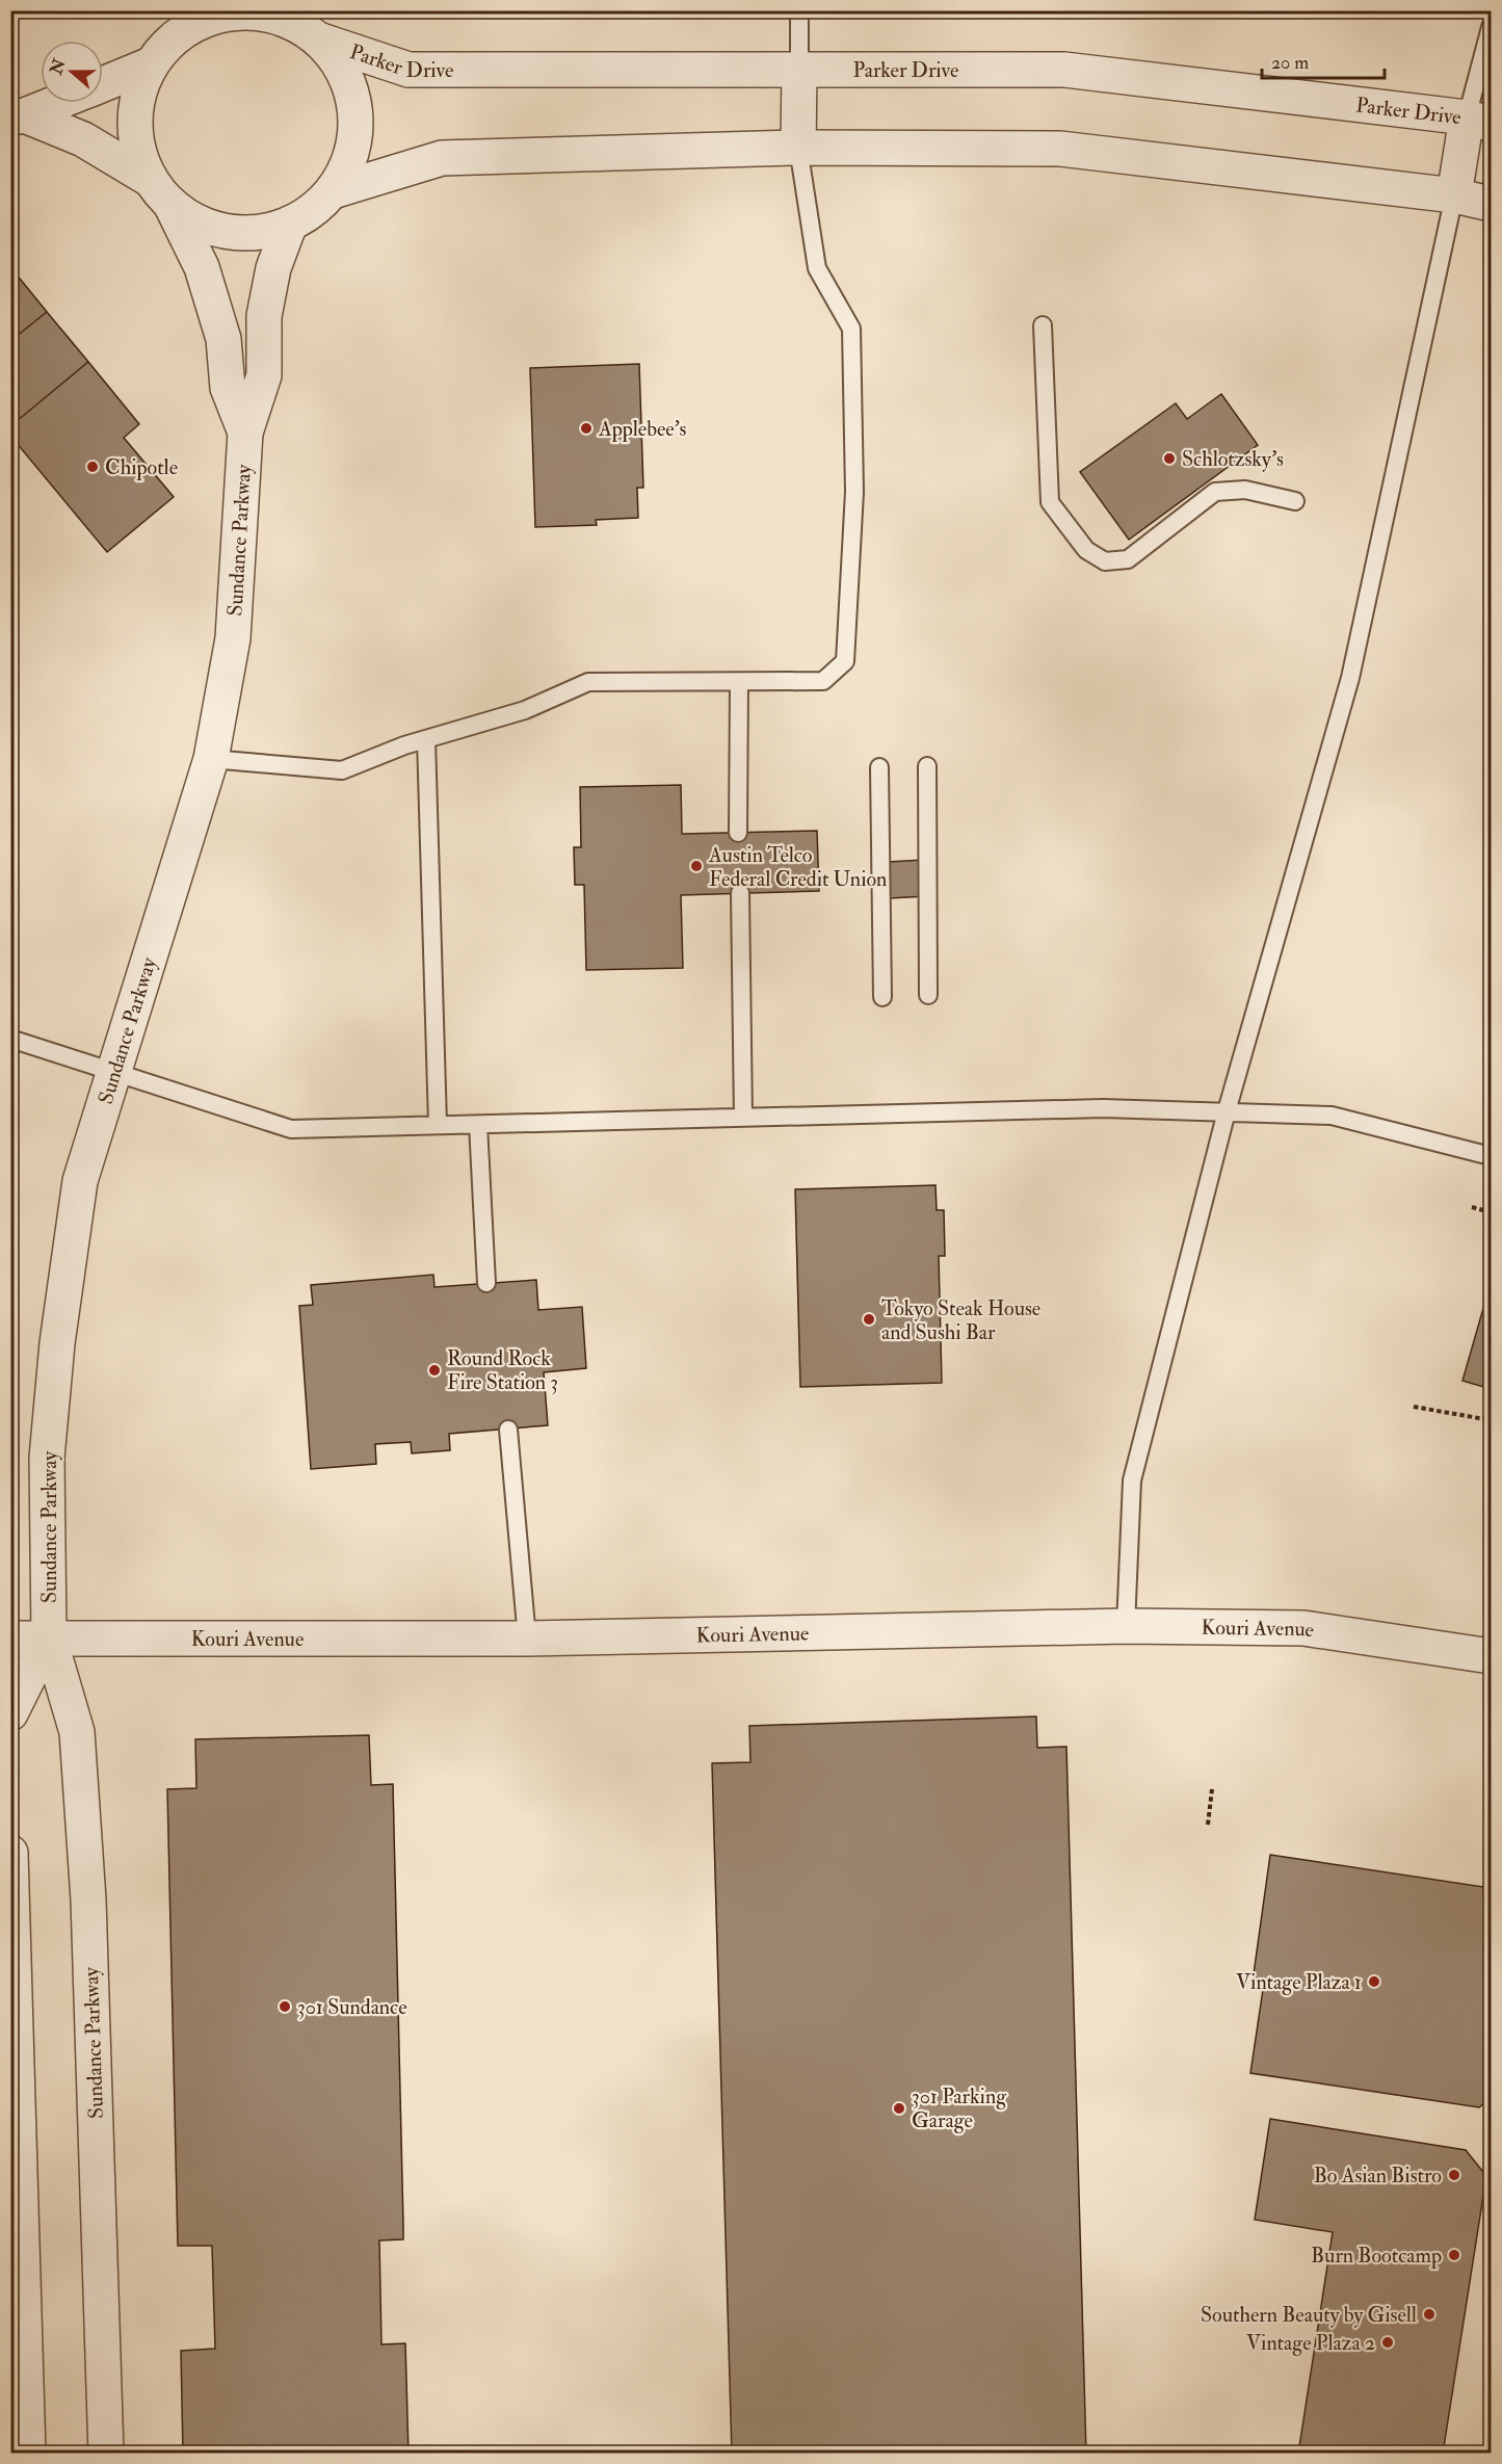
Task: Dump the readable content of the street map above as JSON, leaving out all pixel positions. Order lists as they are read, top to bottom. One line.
{"streets":{"street":["Parker Drive","Sundance Parkway","Kouri Avenue"]},"crossings":[["Parker Drive","Sundance Parkway"],["Sundance Parkway","Kouri Avenue"]],"places":["Applebee's","Schlotzsky's","Chipotle","Austin Telco Federal Credit Union","Tokyo Steak House and Sushi Bar","Round Rock Fire Station 3","Vintage Plaza 1","301 Sundance","301 Parking Garage","Bo Asian Bistro","Burn Bootcamp","Southern Beauty by Gisell","Vintage Plaza 2"],"scale_bar":"20 m","north":"left"}
